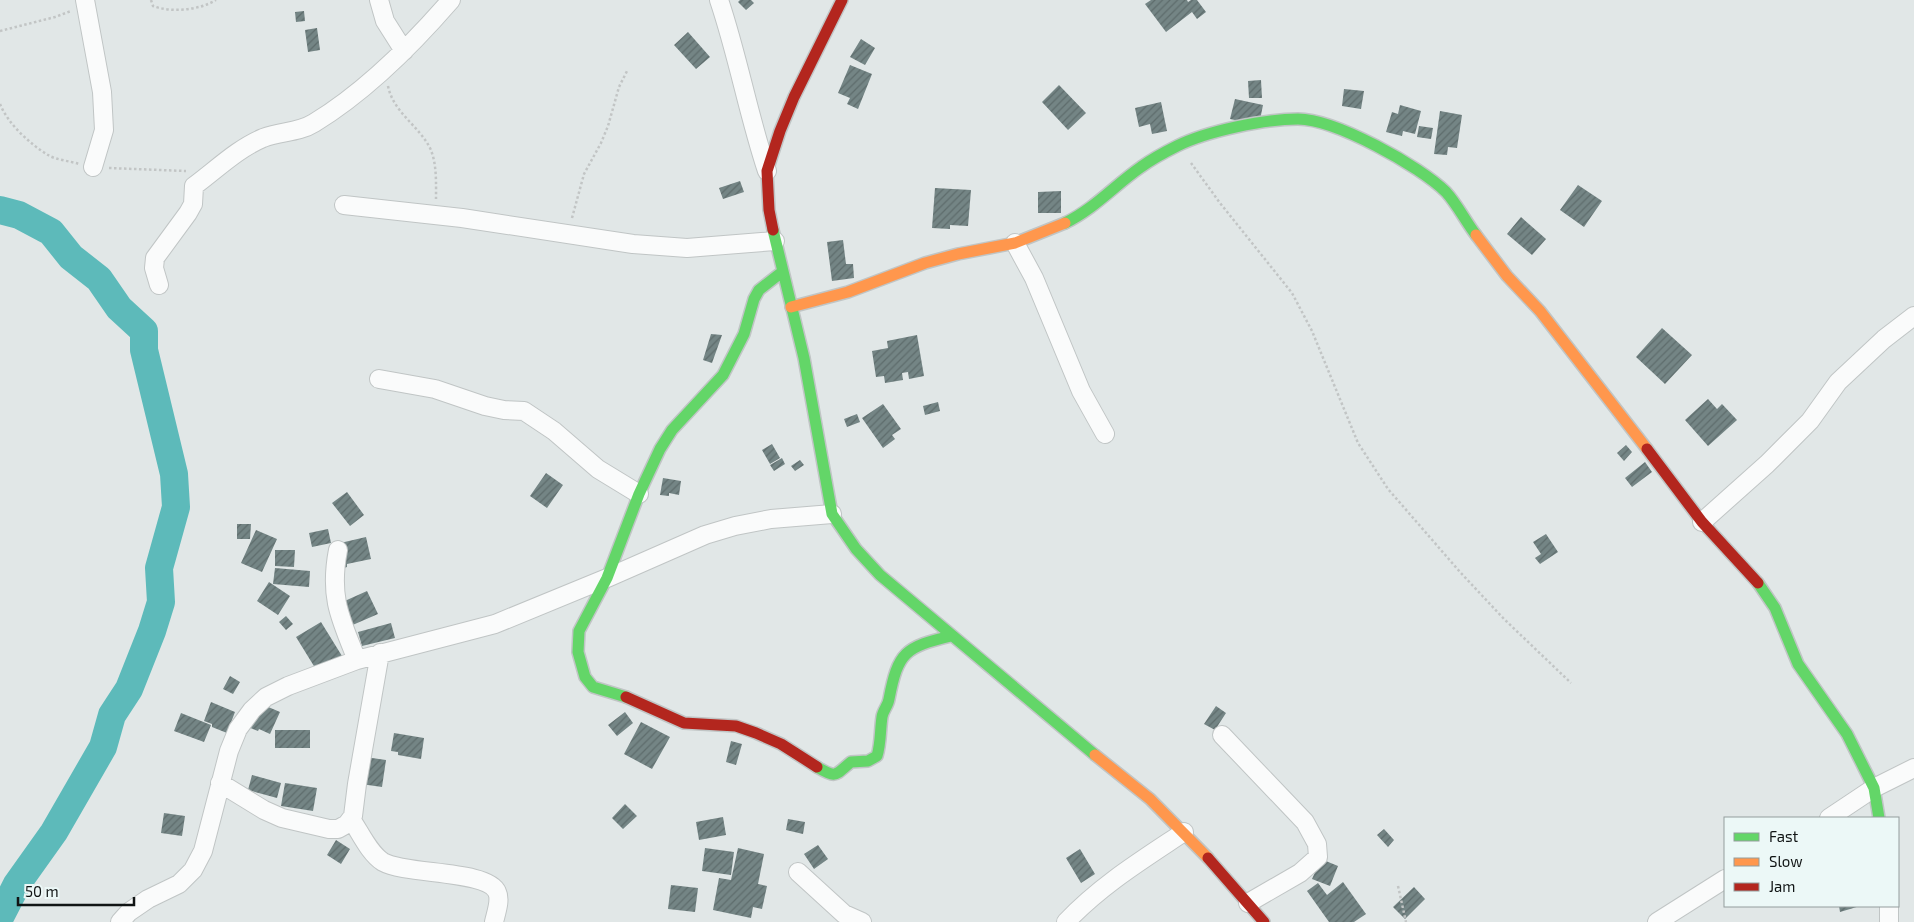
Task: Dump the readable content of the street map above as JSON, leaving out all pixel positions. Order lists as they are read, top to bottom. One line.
{"legend":["Fast","Slow","Jam"],"scale_bar":"50 m"}
